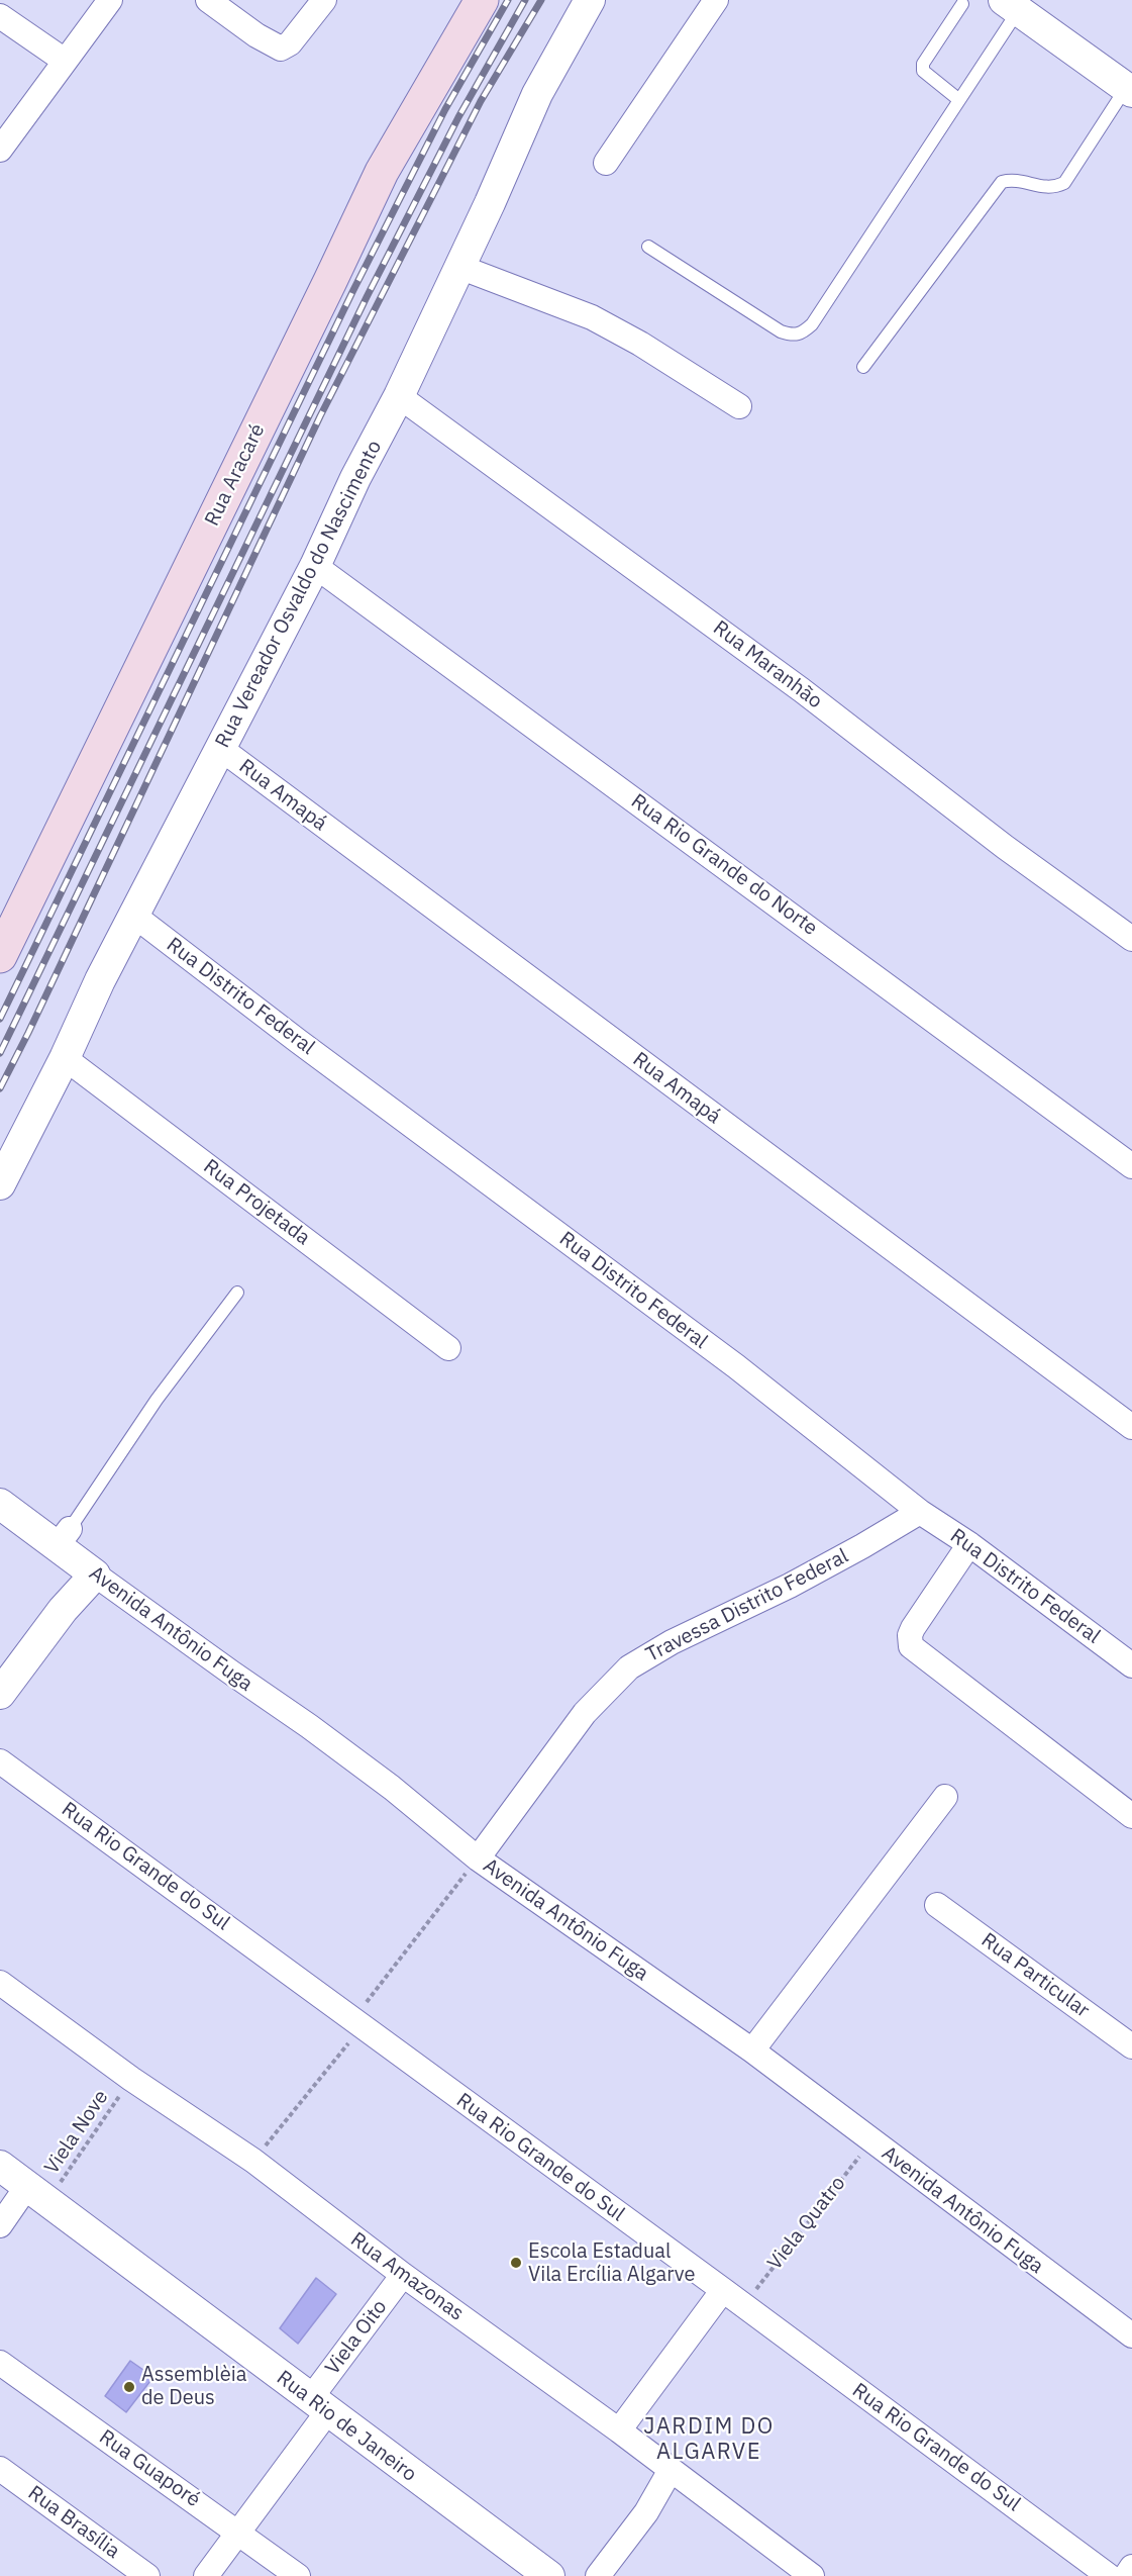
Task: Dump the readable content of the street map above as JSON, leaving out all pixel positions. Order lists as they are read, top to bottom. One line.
{"streets":{"main road":["Rua Aracaré"],"street":["Rua Vereador Osvaldo do Nascimento","Rua Maranhão","Rua Amapá","Rua Rio Grande do Norte","Rua Distrito Federal","Rua Projetada","Travessa Distrito Federal","Avenida Antônio Fuga","Rua Rio Grande do Sul","Rua Particular","Rua Amazonas","Viela Oito","Rua Rio de Janeiro","Rua Guaporé","Rua Brasília"],"path":["Viela Nove","Viela Quatro"]},"crossings":[["Rua Vereador Osvaldo do Nascimento","Rua Maranhão"],["Rua Vereador Osvaldo do Nascimento","Rua Amapá"],["Rua Vereador Osvaldo do Nascimento","Rua Rio Grande do Norte"],["Rua Vereador Osvaldo do Nascimento","Rua Distrito Federal"],["Rua Vereador Osvaldo do Nascimento","Rua Projetada"],["Rua Distrito Federal","Travessa Distrito Federal"],["Travessa Distrito Federal","Avenida Antônio Fuga"],["Avenida Antônio Fuga","Viela Quatro"],["Rua Rio Grande do Sul","Viela Quatro"],["Viela Nove","Rua Amazonas"],["Viela Nove","Rua Rio de Janeiro"],["Rua Amazonas","Viela Oito"],["Viela Oito","Rua Rio de Janeiro"],["Viela Oito","Rua Guaporé"]],"districts":["JARDIM DO ALGARVE"],"places":["Escola Estadual Vila Ercília Algarve","Assemblèia de Deus"]}
